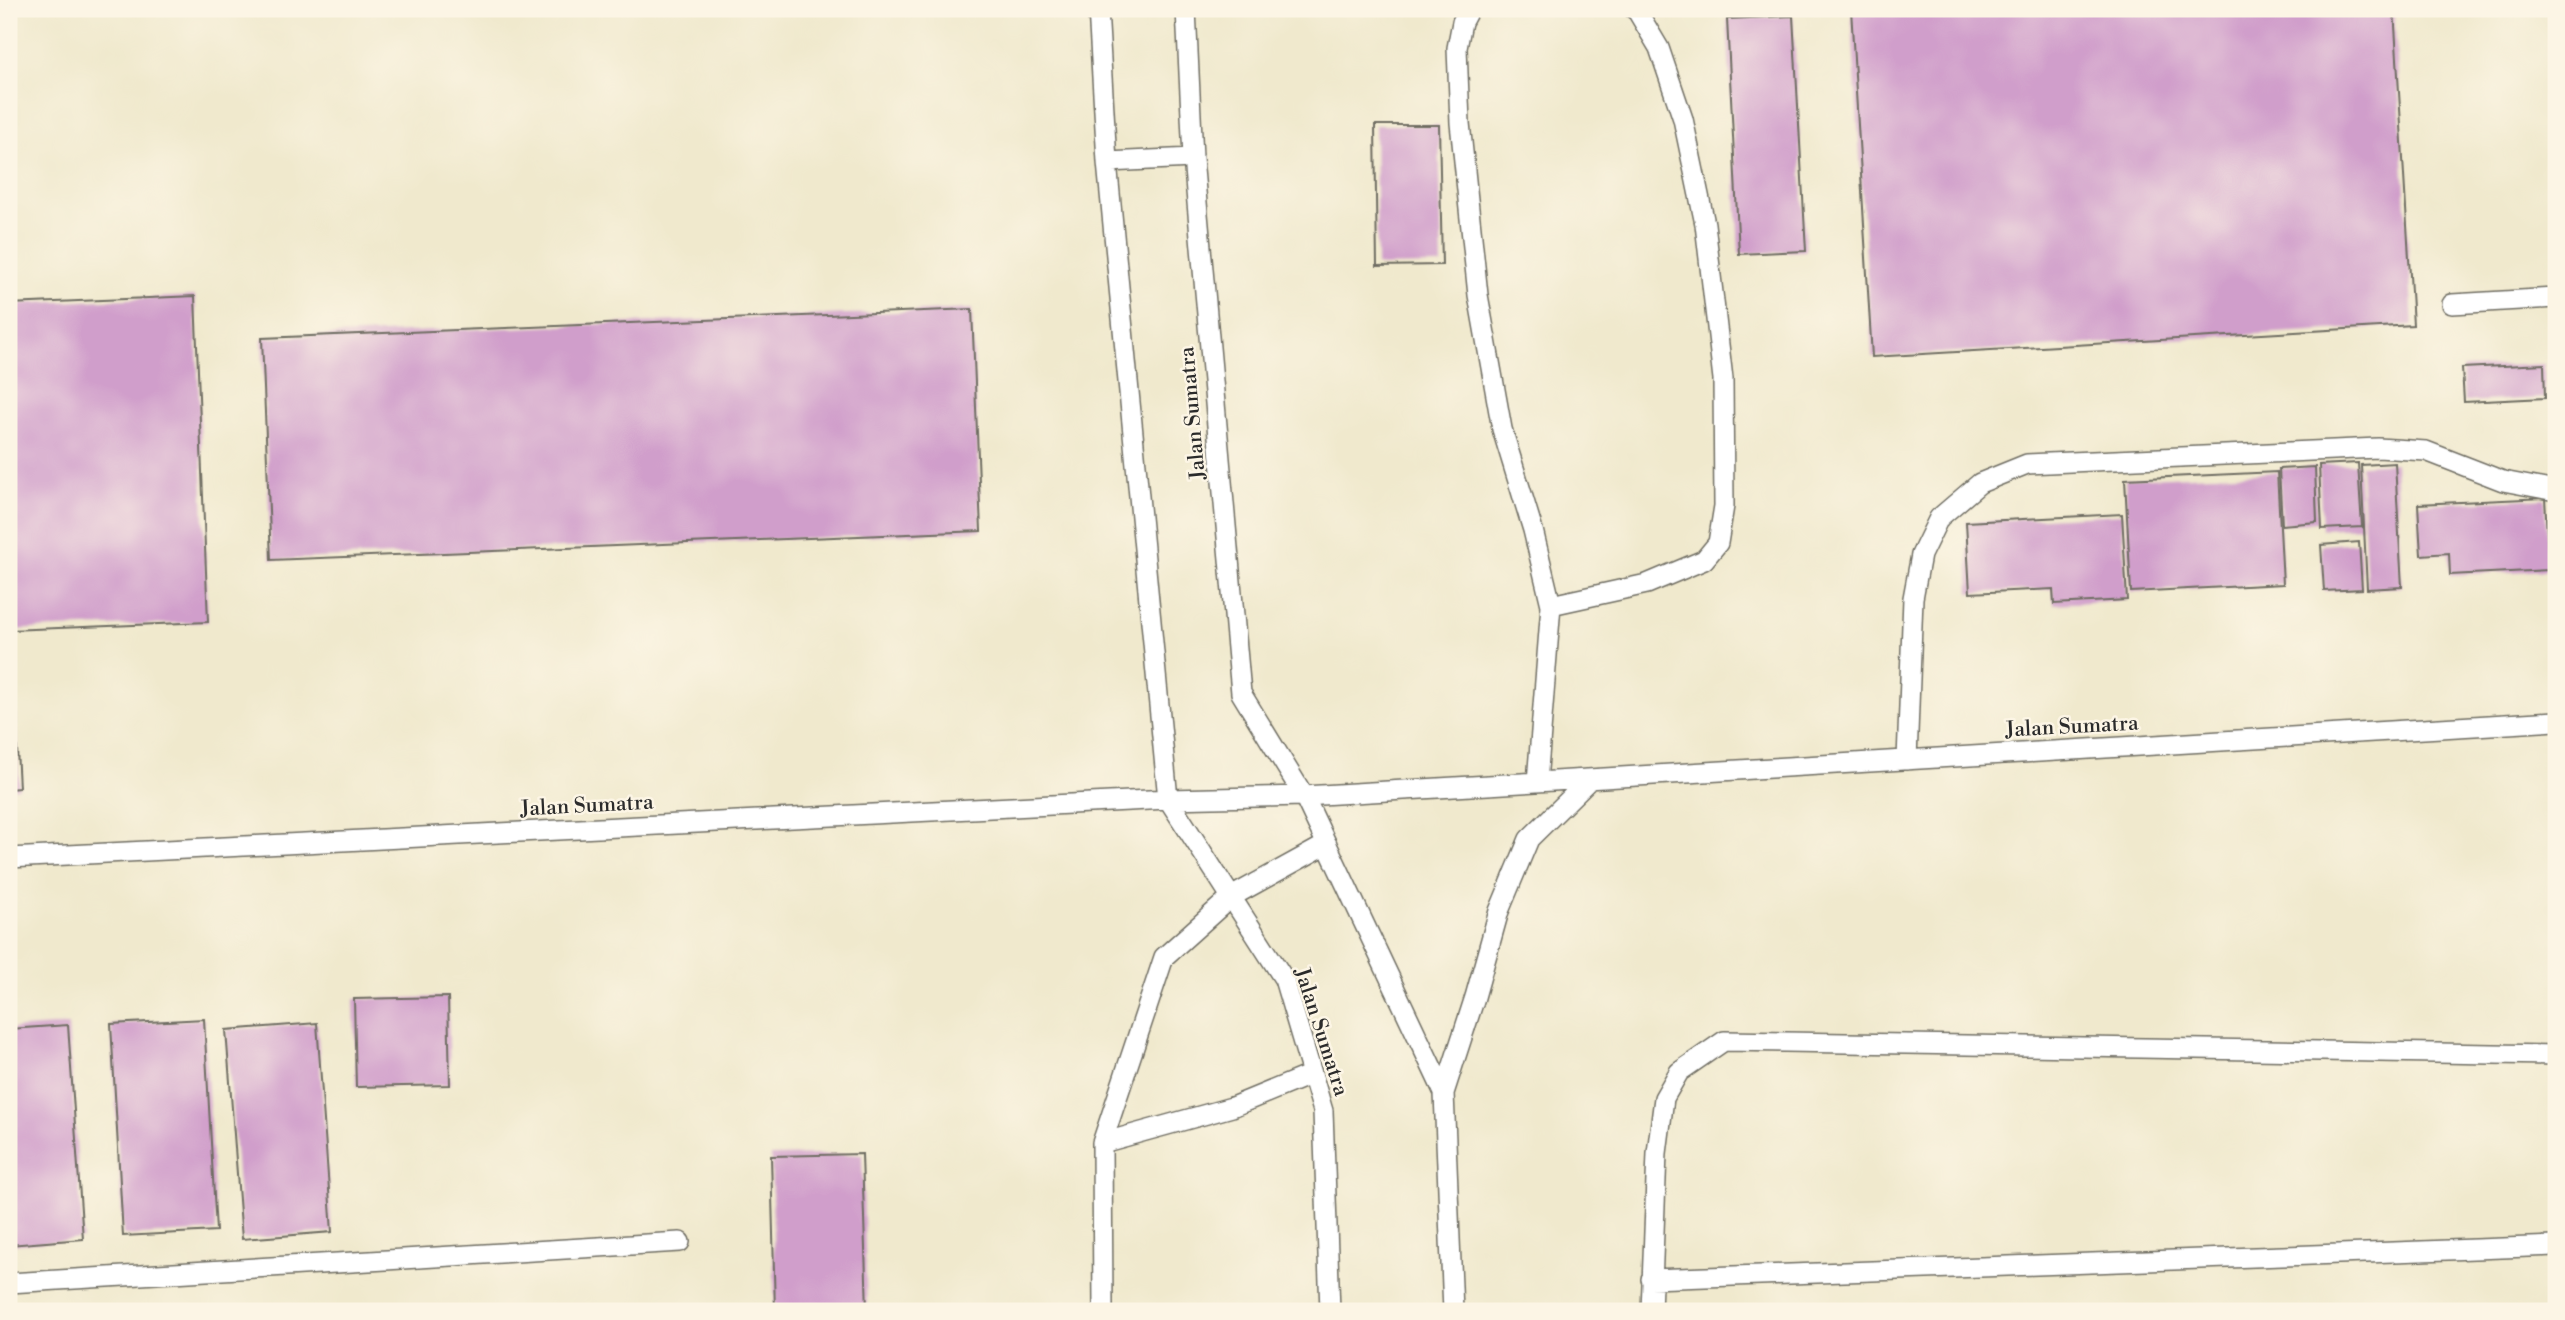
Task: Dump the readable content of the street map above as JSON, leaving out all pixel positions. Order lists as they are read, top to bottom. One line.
{"streets":{"lane":["Jalan Sumatra"]}}
